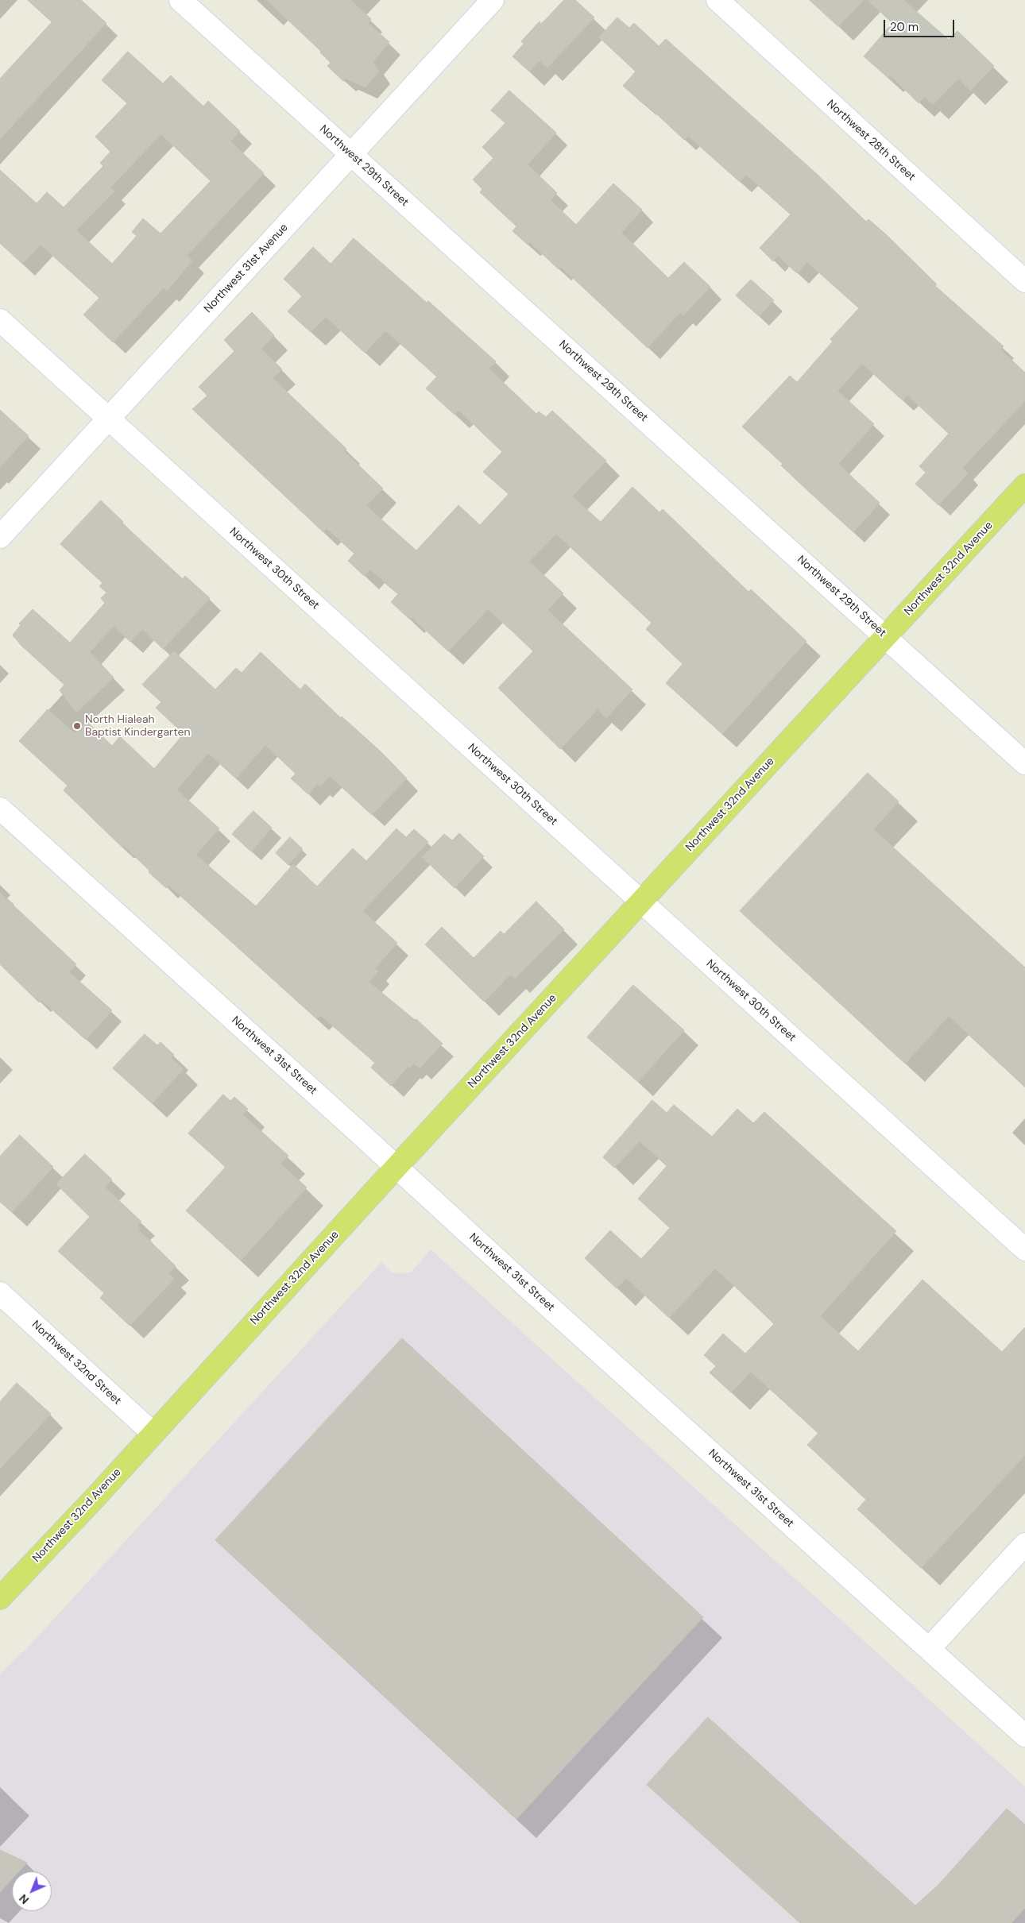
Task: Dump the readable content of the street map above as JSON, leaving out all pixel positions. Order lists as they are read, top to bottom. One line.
{"streets":{"main road":["Northwest 32nd Avenue"],"street":["Northwest 28th Street","Northwest 29th Street","Northwest 31st Avenue","Northwest 30th Street","Northwest 31st Street","Northwest 32nd Street"]},"crossings":[["Northwest 29th Street","Northwest 31st Avenue"],["Northwest 29th Street","Northwest 32nd Avenue"],["Northwest 31st Avenue","Northwest 30th Street"],["Northwest 30th Street","Northwest 32nd Avenue"],["Northwest 32nd Avenue","Northwest 31st Street"],["Northwest 32nd Avenue","Northwest 32nd Street"]],"places":["North Hialeah Baptist Kindergarten"],"scale_bar":"20 m","north":"bottom left"}
